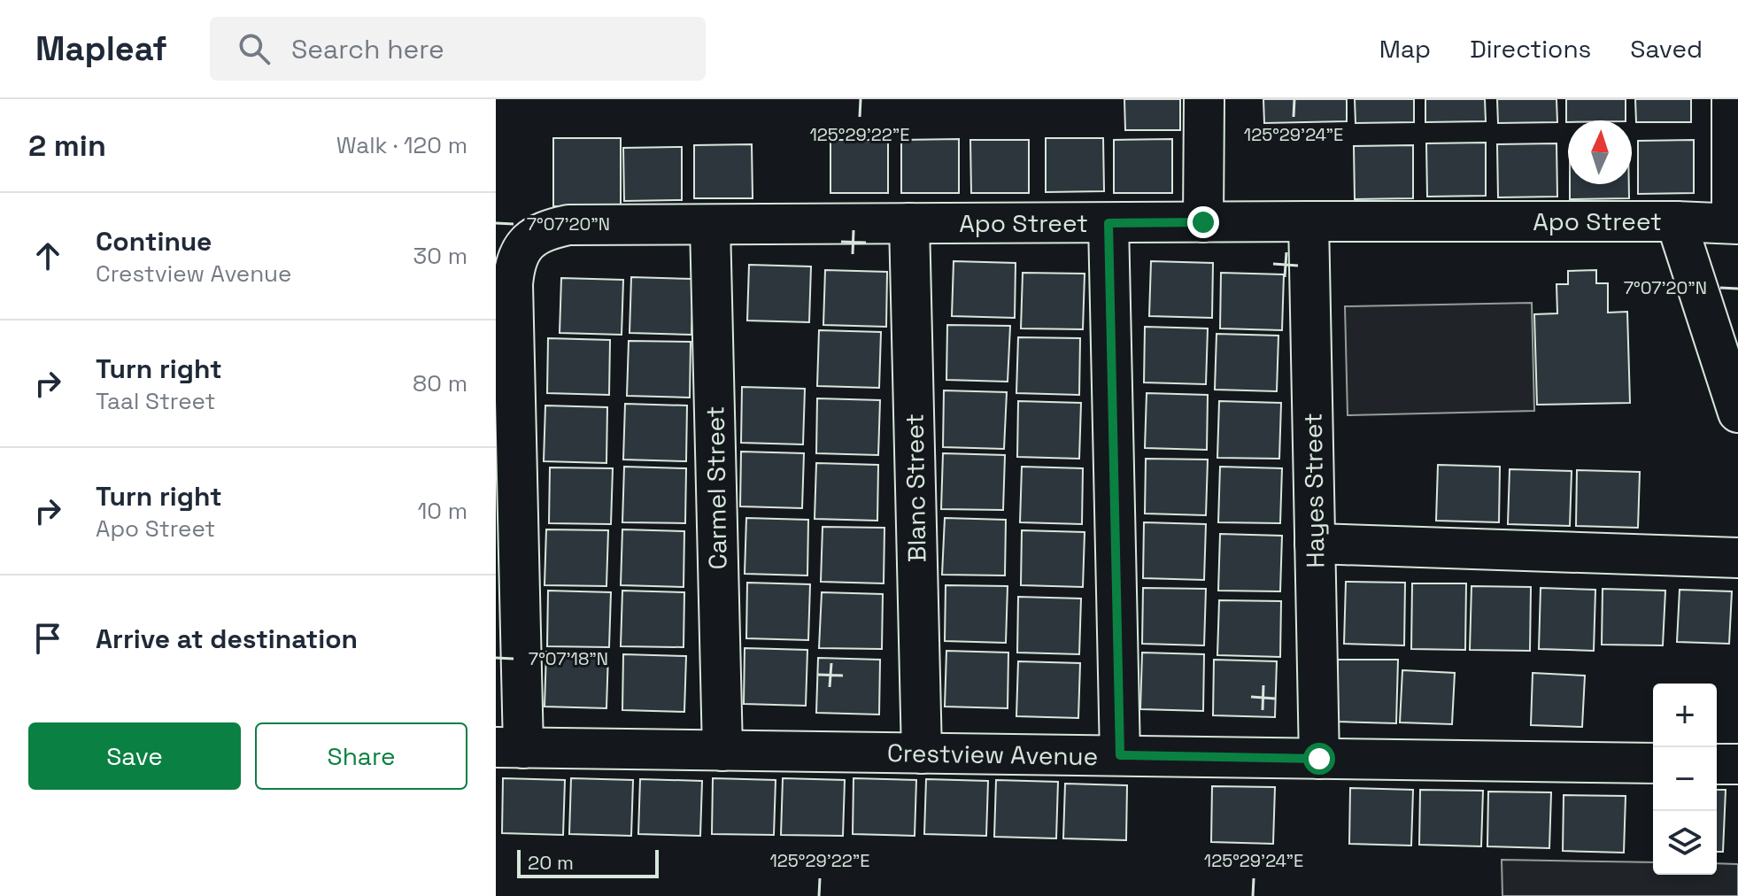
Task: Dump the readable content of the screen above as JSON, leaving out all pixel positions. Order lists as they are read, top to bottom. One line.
{"streets":{"street":["Apo Street","Carmel Street","Blanc Street","Hayes Street","Crestview Avenue"]},"crossings":[["Apo Street","Carmel Street"],["Apo Street","Blanc Street"],["Apo Street","Hayes Street"],["Apo Street","Crestview Avenue"],["Carmel Street","Crestview Avenue"],["Blanc Street","Crestview Avenue"],["Hayes Street","Crestview Avenue"]],"scale_bar":"20 m","north":"top","page":{"header":"Mapleaf","search":"Search here","nav":["Map","Directions","Saved"],"heading":["2 min","Walk · 120 m"],"list":[["Continue","Crestview Avenue","30 m"],["Turn right","Taal Street","80 m"],["Turn right","Apo Street","10 m"],"Arrive at destination"],"map_buttons":["+","−"],"buttons":["Save","Share"],"scale":"20 m"},"coordinates":["125°29'22\"E","125°29'24\"E","7°07'20\"N","7°07'18\"N"]}
